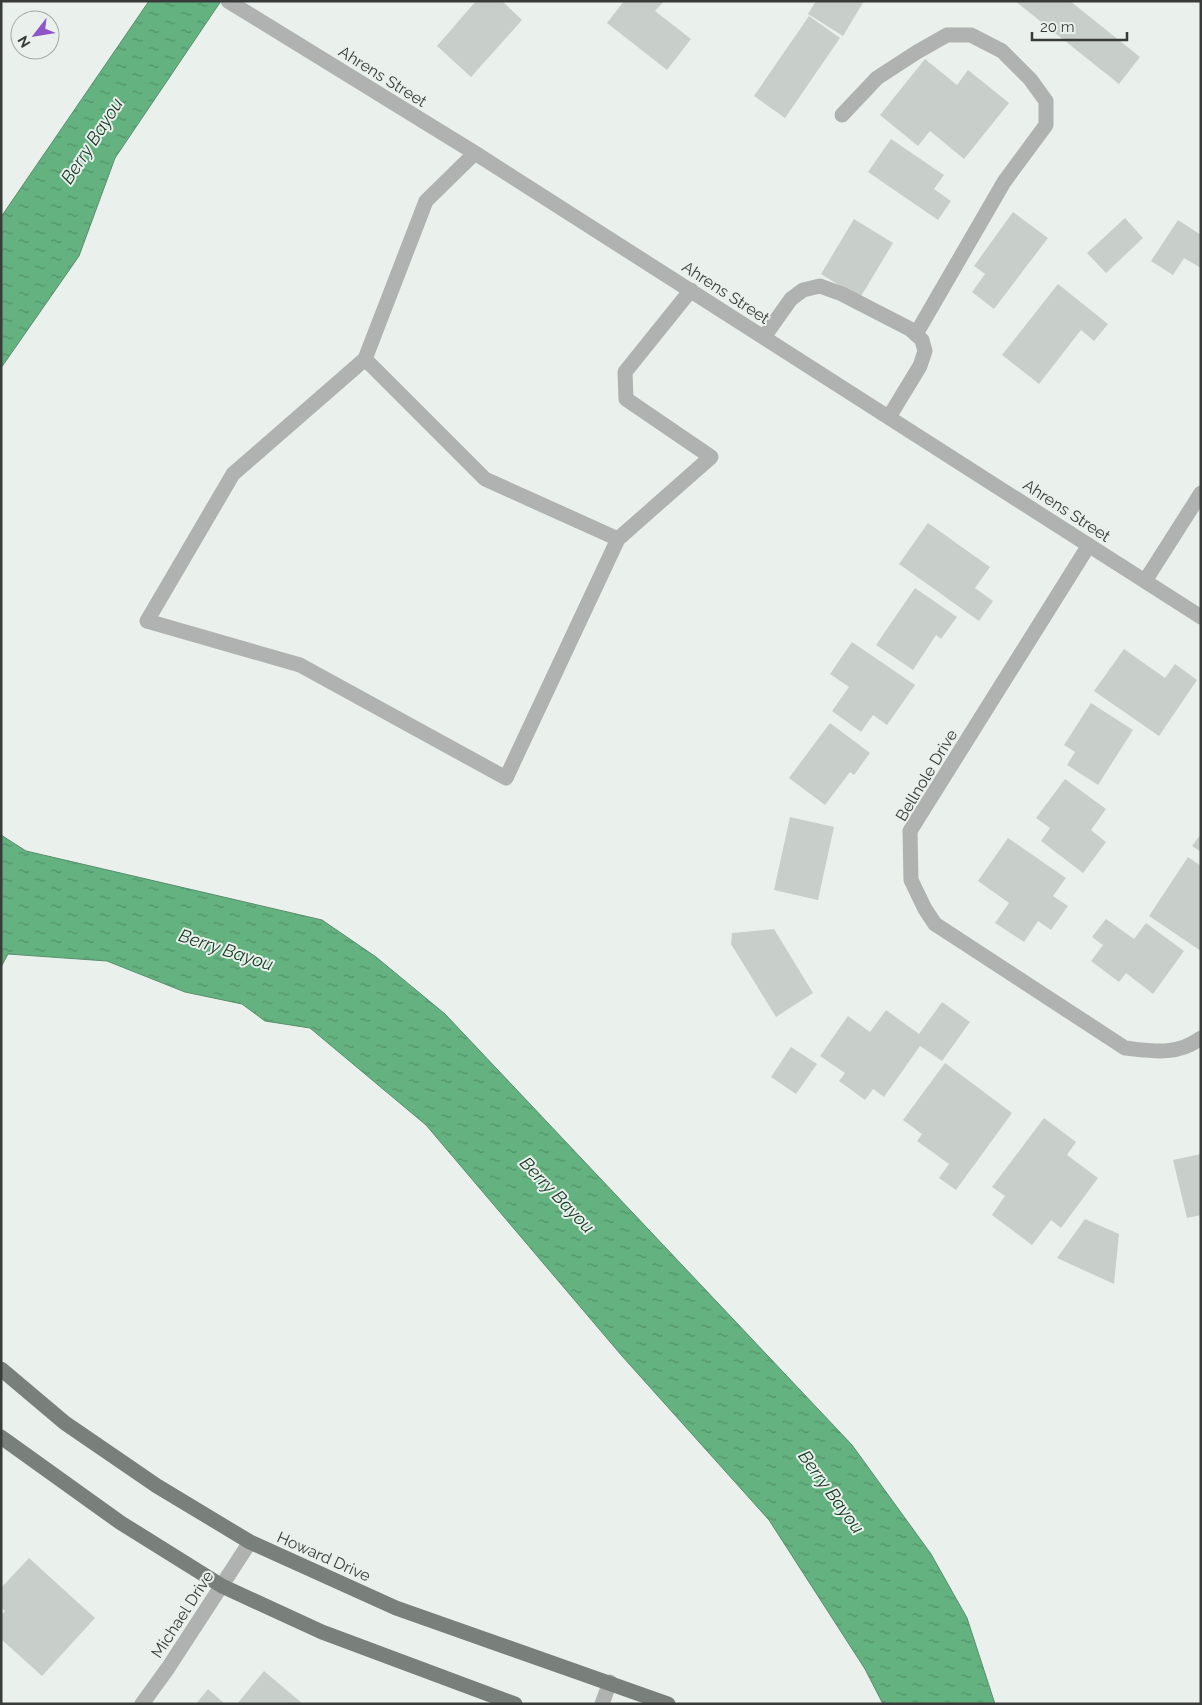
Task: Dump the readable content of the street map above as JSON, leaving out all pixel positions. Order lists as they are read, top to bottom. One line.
{"streets":{"main road":["Howard Drive"],"street":["Ahrens Street","Bellnole Drive","Michael Drive"]},"crossings":[["Ahrens Street","Bellnole Drive"],["Howard Drive","Michael Drive"]],"water":["Berry Bayou"],"scale_bar":"20 m","north":"bottom left"}
